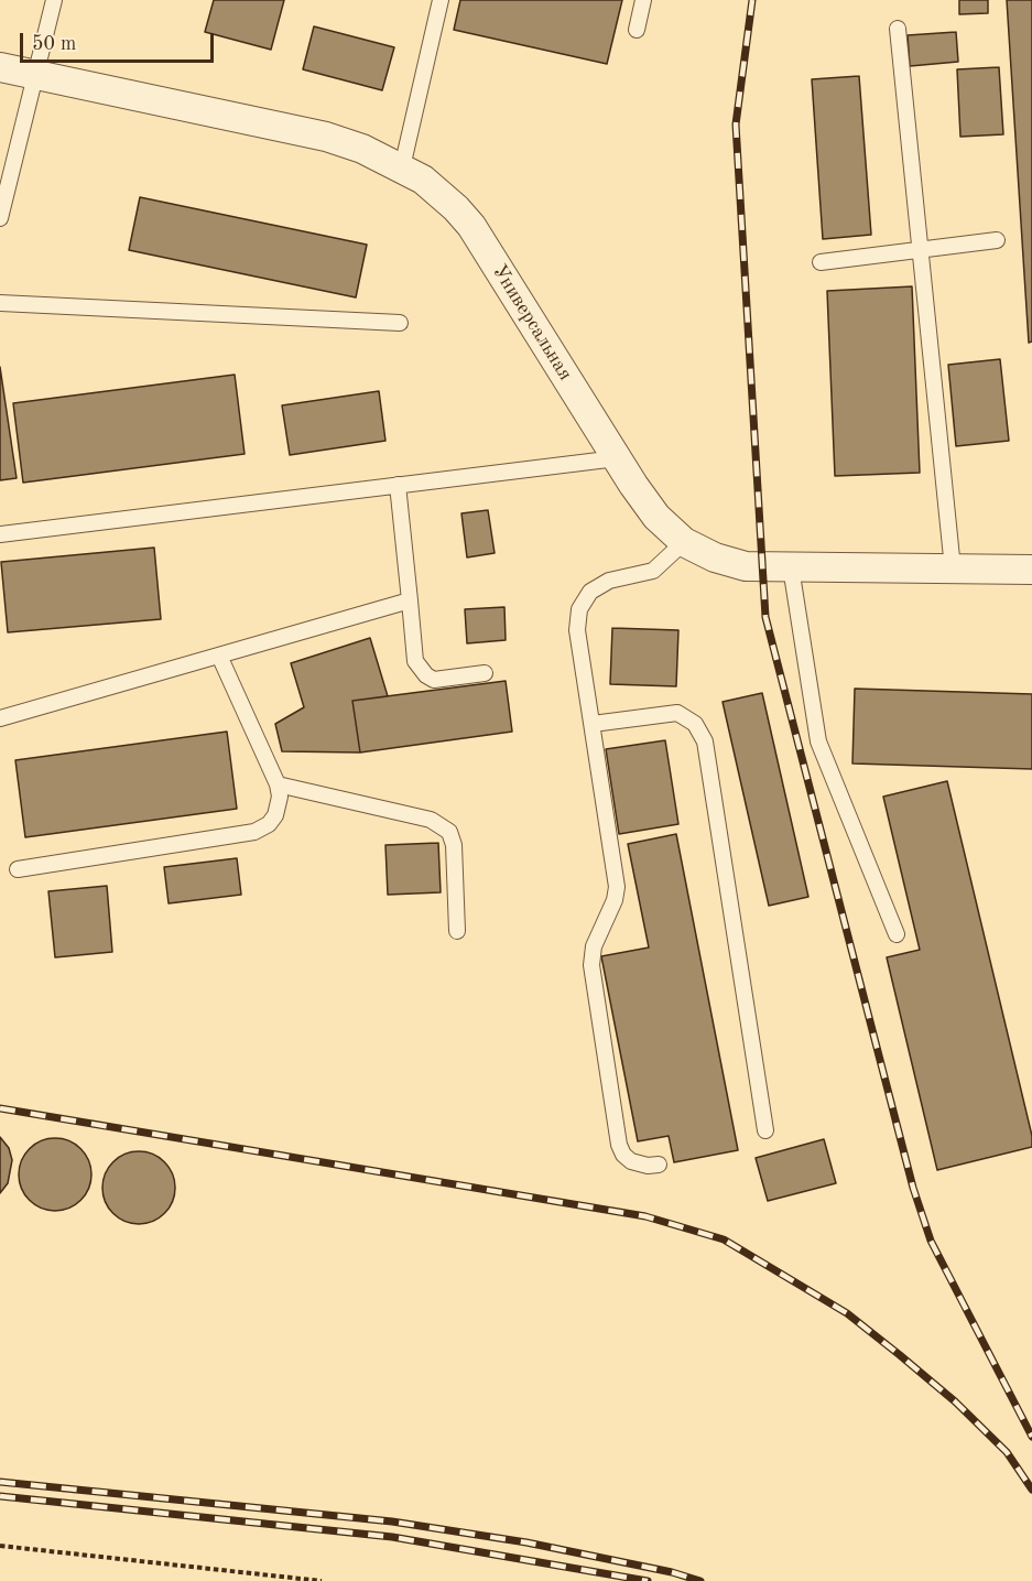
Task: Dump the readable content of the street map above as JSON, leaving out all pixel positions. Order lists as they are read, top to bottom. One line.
{"streets":{"street":["Универсальная"]},"scale_bar":"50 m"}
